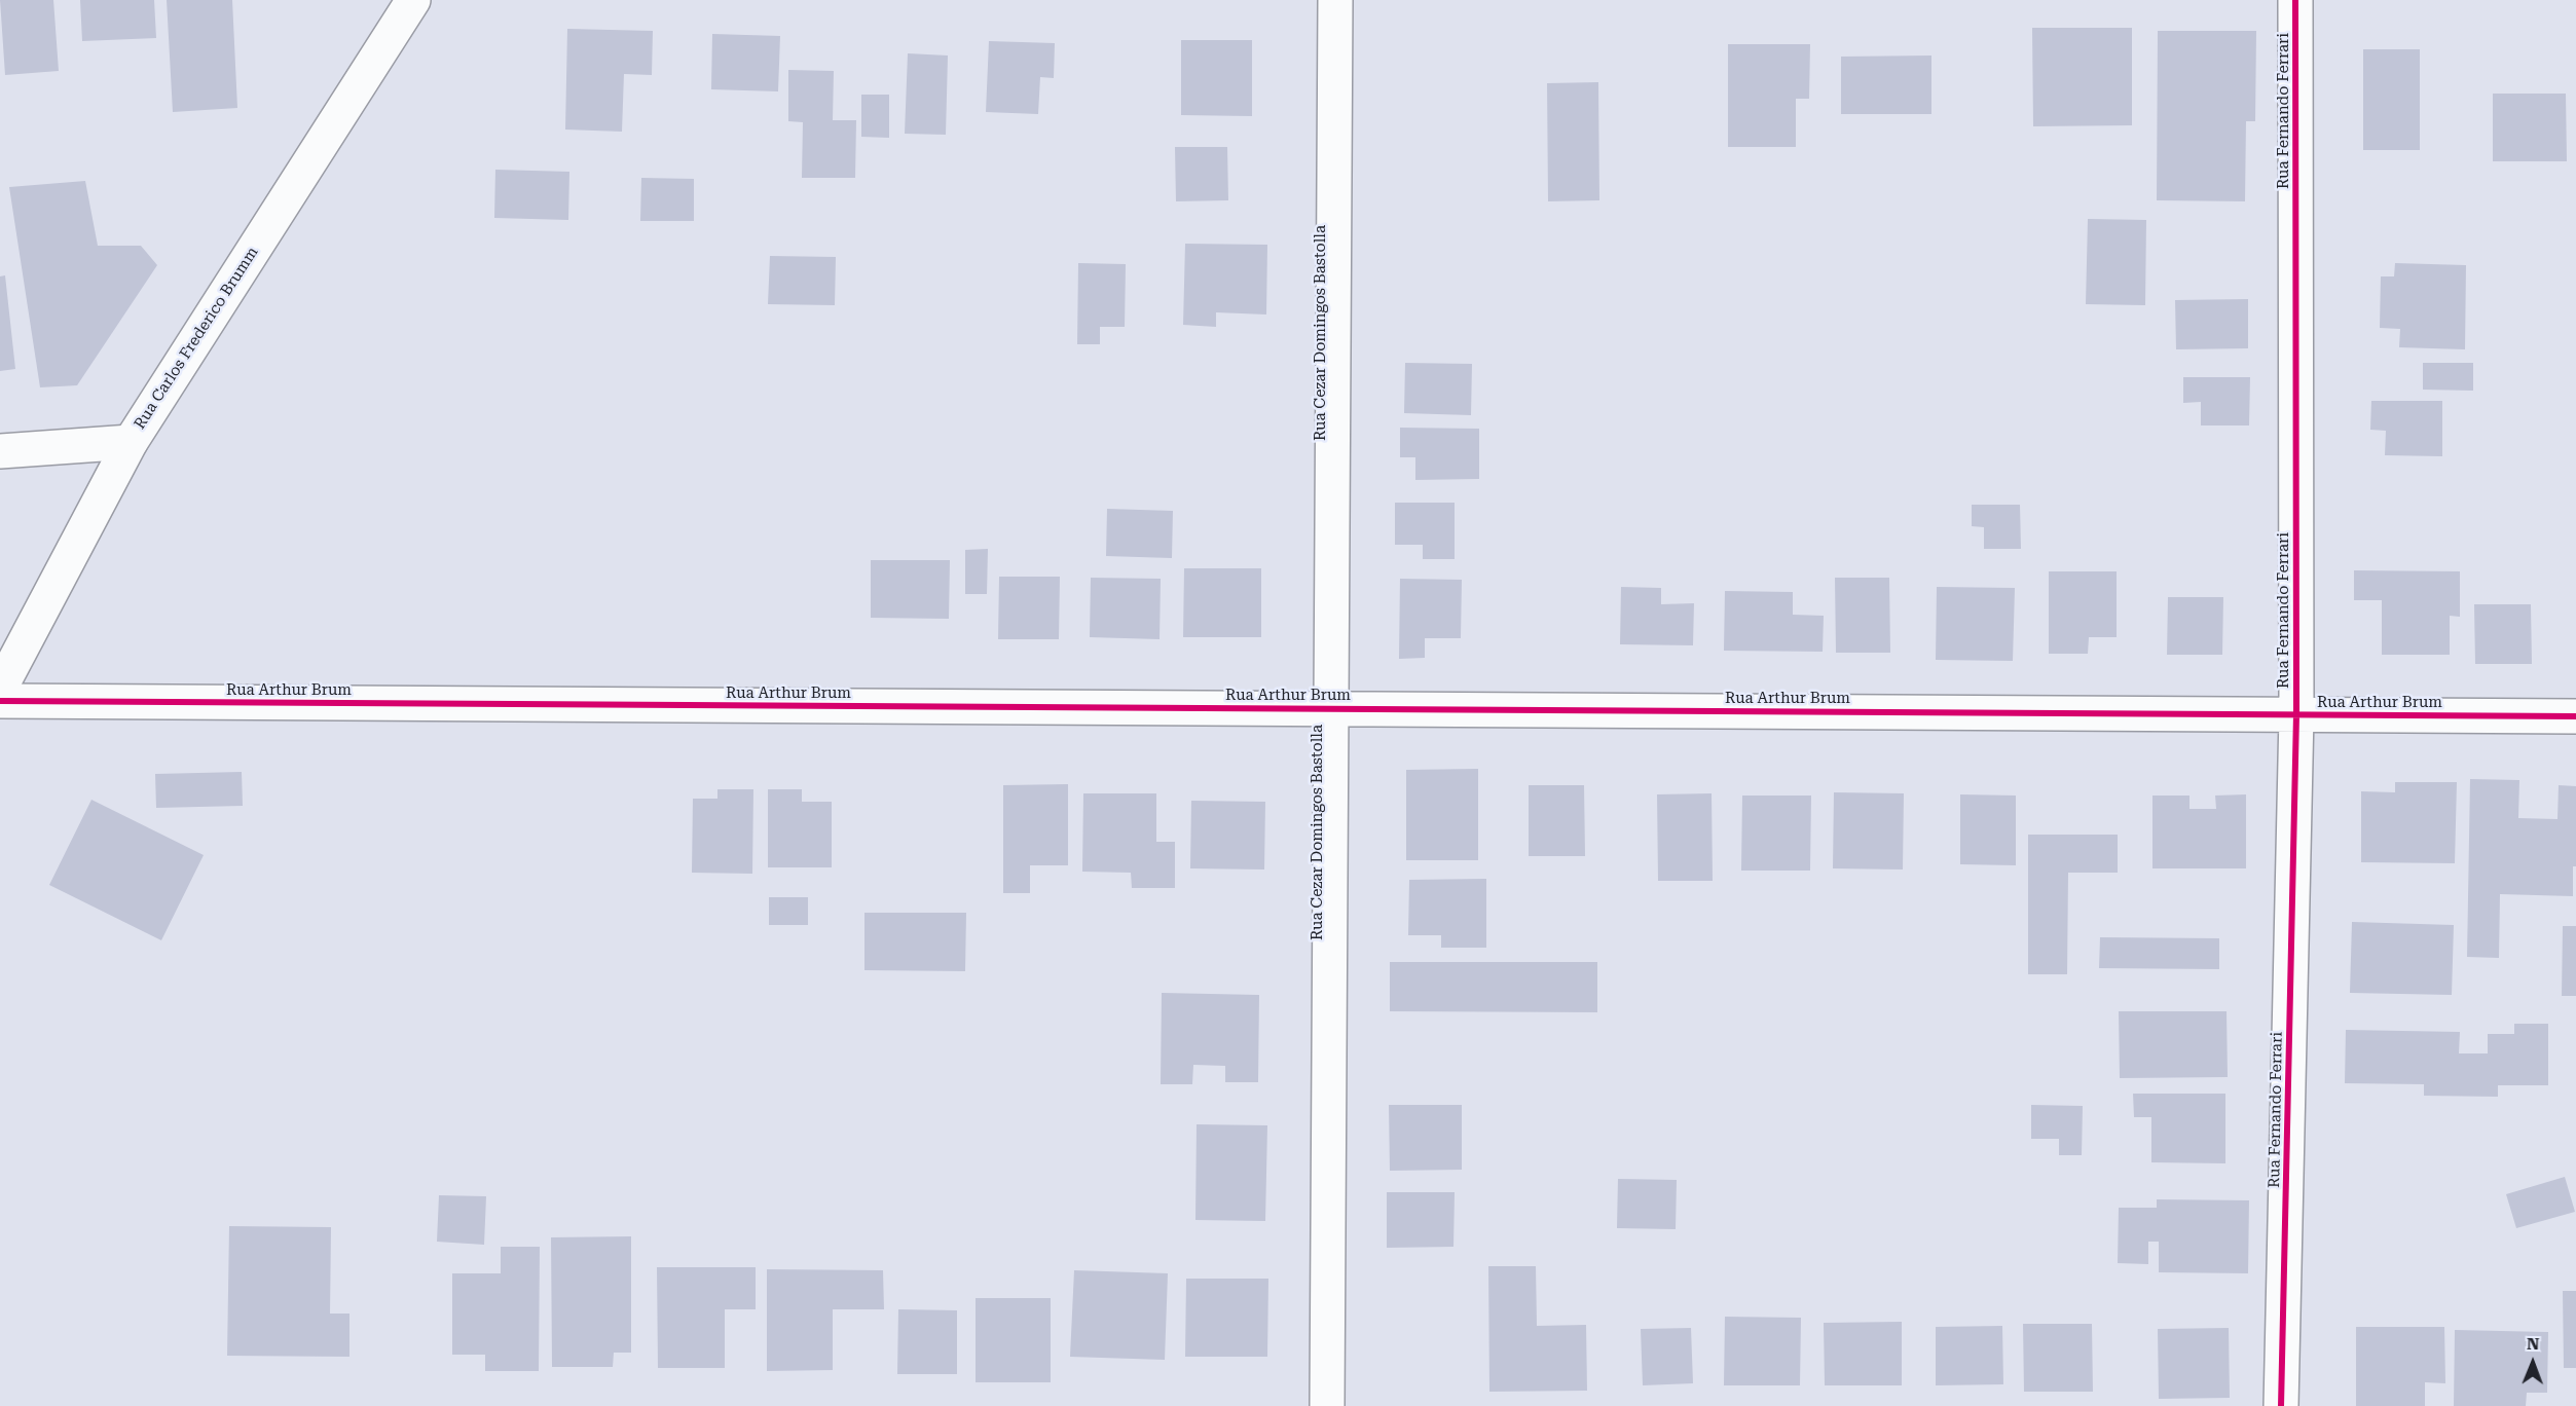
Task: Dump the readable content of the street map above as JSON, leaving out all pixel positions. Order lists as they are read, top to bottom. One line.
{"streets":{"street":["Rua Fernando Ferrari","Rua Cezar Domingos Bastolla","Rua Carlos Frederico Brumm","Rua Arthur Brum"]},"crossings":[["Rua Fernando Ferrari","Rua Arthur Brum"],["Rua Cezar Domingos Bastolla","Rua Arthur Brum"]],"north":"top"}
